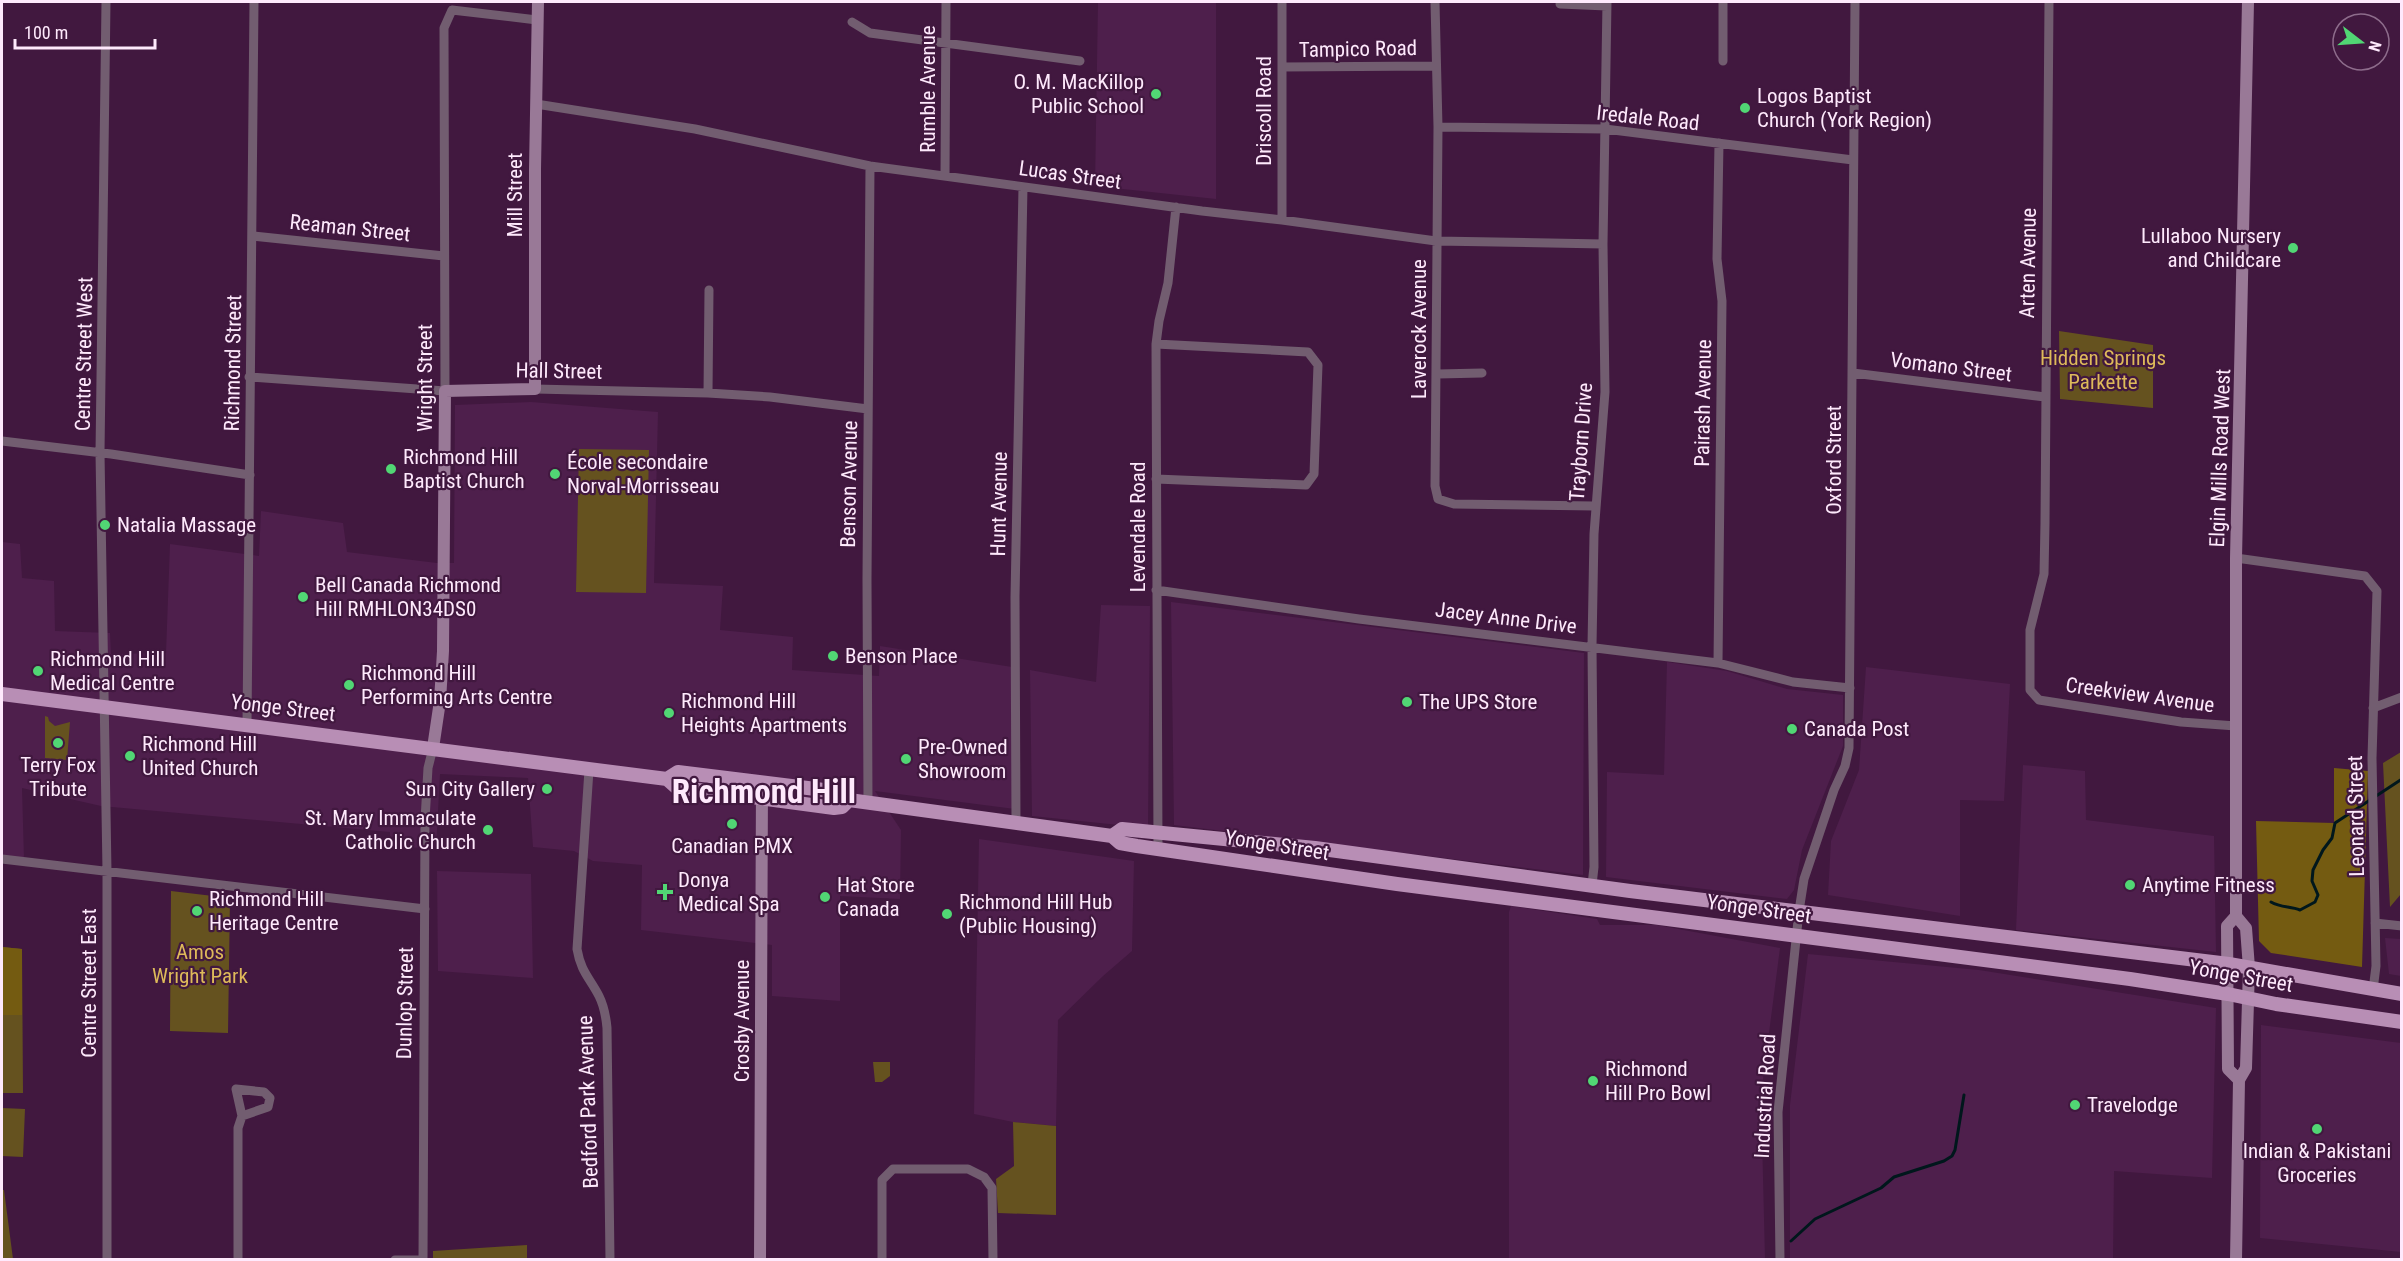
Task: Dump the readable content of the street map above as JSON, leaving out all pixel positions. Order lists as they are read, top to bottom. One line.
{"streets":{"main road":["Mill Street","Hall Street","Wright Street","Elgin Mills Road West","Yonge Street","Crosby Avenue"],"street":["Tampico Road","Rumble Avenue","Driscoll Road","Iredale Road","Lucas Street","Reaman Street","Arten Avenue","Laverock Avenue","Centre Street West","Richmond Street","Vomano Street","Pairash Avenue","Trayborn Drive","Oxford Street","Benson Avenue","Hunt Avenue","Levendale Road","Jacey Anne Drive","Creekview Avenue","Leonard Street","Centre Street East","Dunlop Street","Industrial Road","Bedford Park Avenue"]},"crossings":[["Tampico Road","Driscoll Road"],["Tampico Road","Laverock Avenue"],["Rumble Avenue","Lucas Street"],["Driscoll Road","Lucas Street"],["Iredale Road","Laverock Avenue"],["Iredale Road","Pairash Avenue"],["Iredale Road","Trayborn Drive"],["Iredale Road","Oxford Street"],["Lucas Street","Mill Street"],["Lucas Street","Laverock Avenue"],["Lucas Street","Trayborn Drive"],["Lucas Street","Benson Avenue"],["Lucas Street","Hunt Avenue"],["Lucas Street","Levendale Road"],["Mill Street","Hall Street"],["Mill Street","Wright Street"],["Reaman Street","Richmond Street"],["Reaman Street","Wright Street"],["Arten Avenue","Vomano Street"],["Arten Avenue","Creekview Avenue"],["Laverock Avenue","Trayborn Drive"],["Centre Street West","Yonge Street"],["Centre Street West","Centre Street East"],["Richmond Street","Hall Street"],["Richmond Street","Yonge Street"],["Vomano Street","Oxford Street"],["Hall Street","Wright Street"],["Hall Street","Benson Avenue"],["Wright Street","Yonge Street"],["Wright Street","Dunlop Street"],["Pairash Avenue","Jacey Anne Drive"],["Trayborn Drive","Jacey Anne Drive"],["Trayborn Drive","Yonge Street"],["Elgin Mills Road West","Creekview Avenue"],["Elgin Mills Road West","Yonge Street"],["Elgin Mills Road West","Leonard Street"],["Oxford Street","Jacey Anne Drive"],["Oxford Street","Yonge Street"],["Oxford Street","Industrial Road"],["Benson Avenue","Yonge Street"],["Hunt Avenue","Yonge Street"],["Levendale Road","Jacey Anne Drive"],["Levendale Road","Yonge Street"],["Yonge Street","Leonard Street"],["Yonge Street","Centre Street East"],["Yonge Street","Dunlop Street"],["Yonge Street","Crosby Avenue"],["Yonge Street","Industrial Road"],["Yonge Street","Bedford Park Avenue"]],"districts":["Richmond Hill"],"parks":["Hidden Springs Parkette","Amos Wright Park"],"places":{"other":["O. M. MacKillop Public School","Logos Baptist Church (York Region)","Lullaboo Nursery and Childcare","Richmond Hill Baptist Church","École secondaire Norval-Morrisseau","Natalia Massage","Bell Canada Richmond Hill RMHLON34DS0","Benson Place","Richmond Hill Medical Centre","Richmond Hill Performing Arts Centre","The UPS Store","Richmond Hill Heights Apartments","Canada Post","Terry Fox Tribute","Richmond Hill United Church","Pre-Owned Showroom","Sun City Gallery","Canadian PMX","St. Mary Immaculate Catholic Church","Anytime Fitness","Hat Store Canada","Richmond Hill Heritage Centre","Richmond Hill Hub (Public Housing)","Richmond Hill Pro Bowl","Travelodge","Indian & Pakistani Groceries"],"health":["Donya Medical Spa"]},"scale_bar":"100 m","north":"right"}
